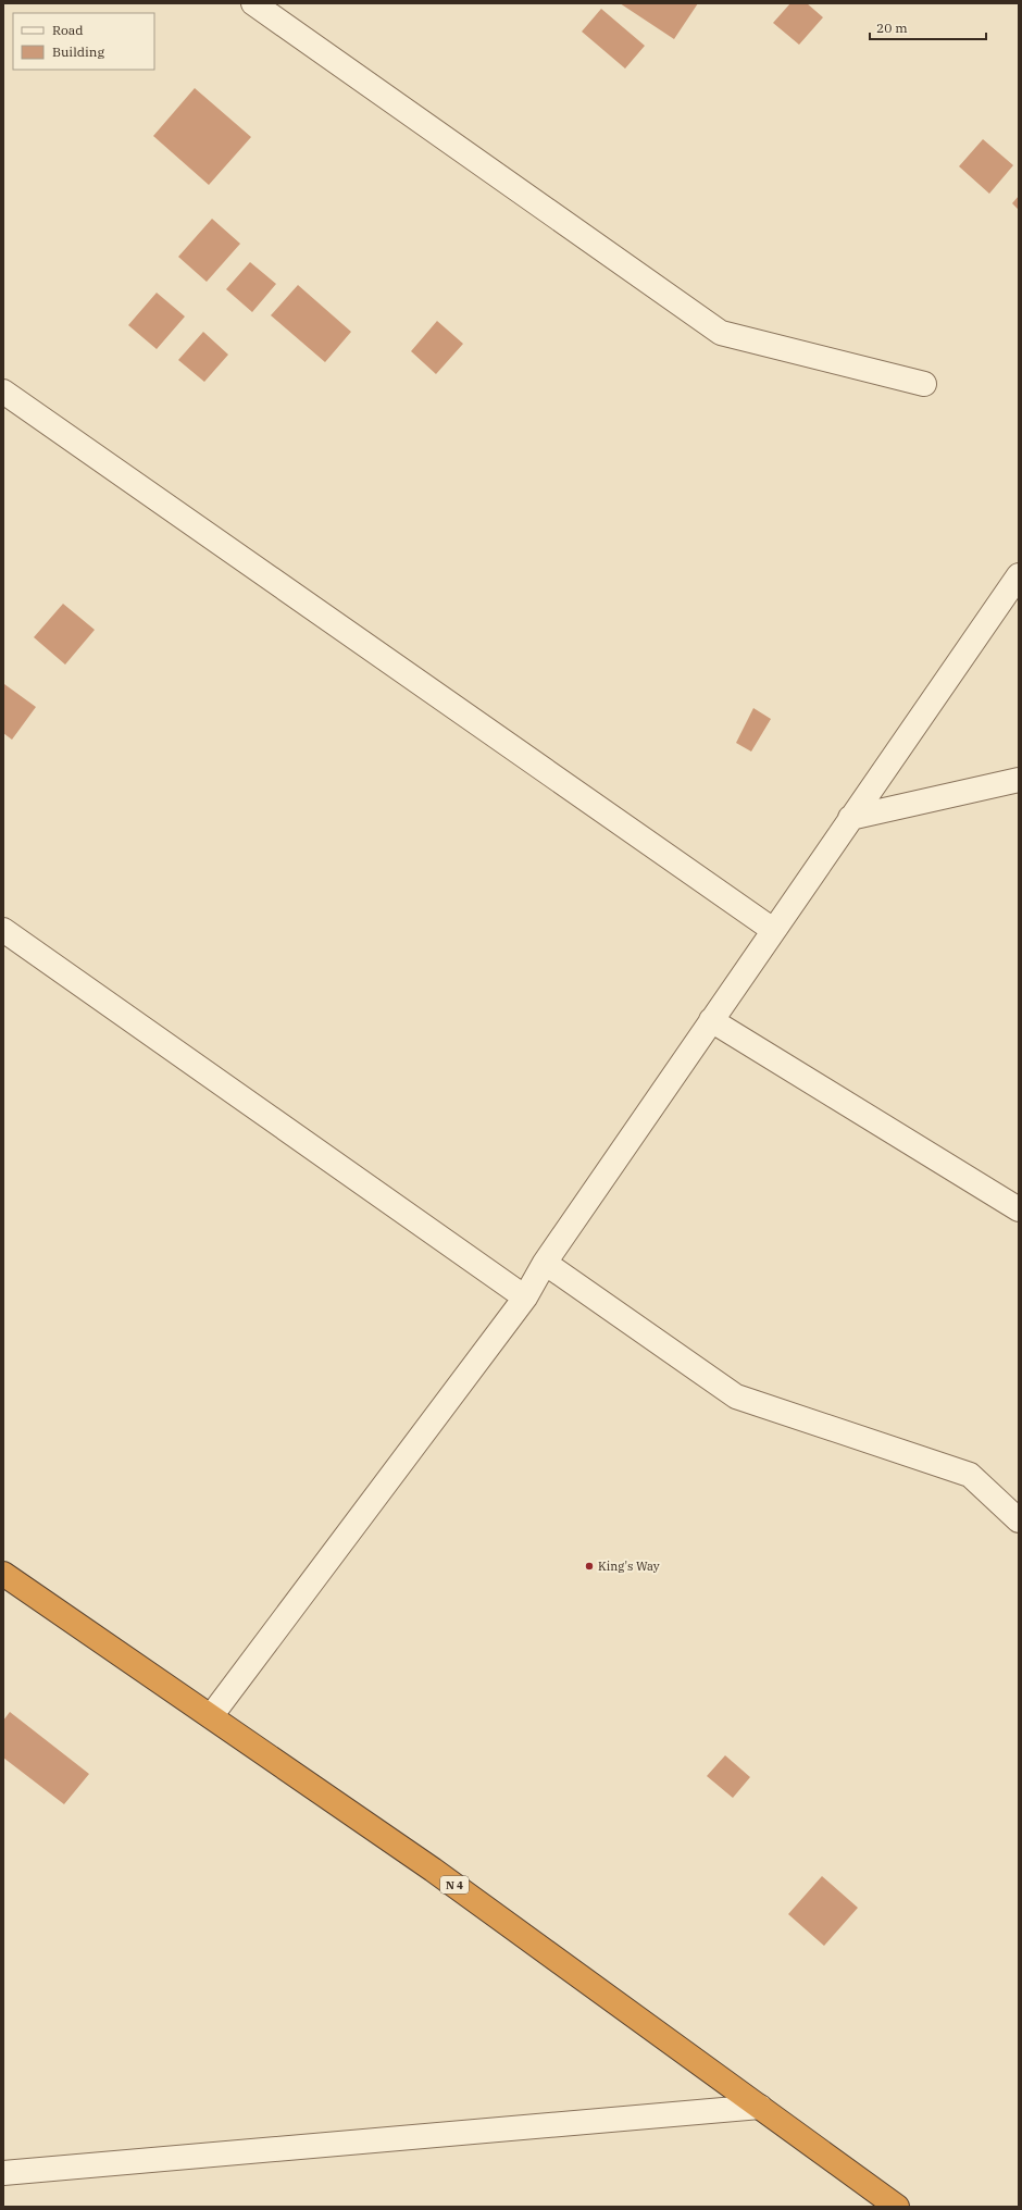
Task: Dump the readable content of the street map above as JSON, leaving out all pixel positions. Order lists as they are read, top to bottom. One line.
{"streets":{"highway":["N 4"]},"places":["King's Way"],"legend":["Road","Building"],"scale_bar":"20 m"}
